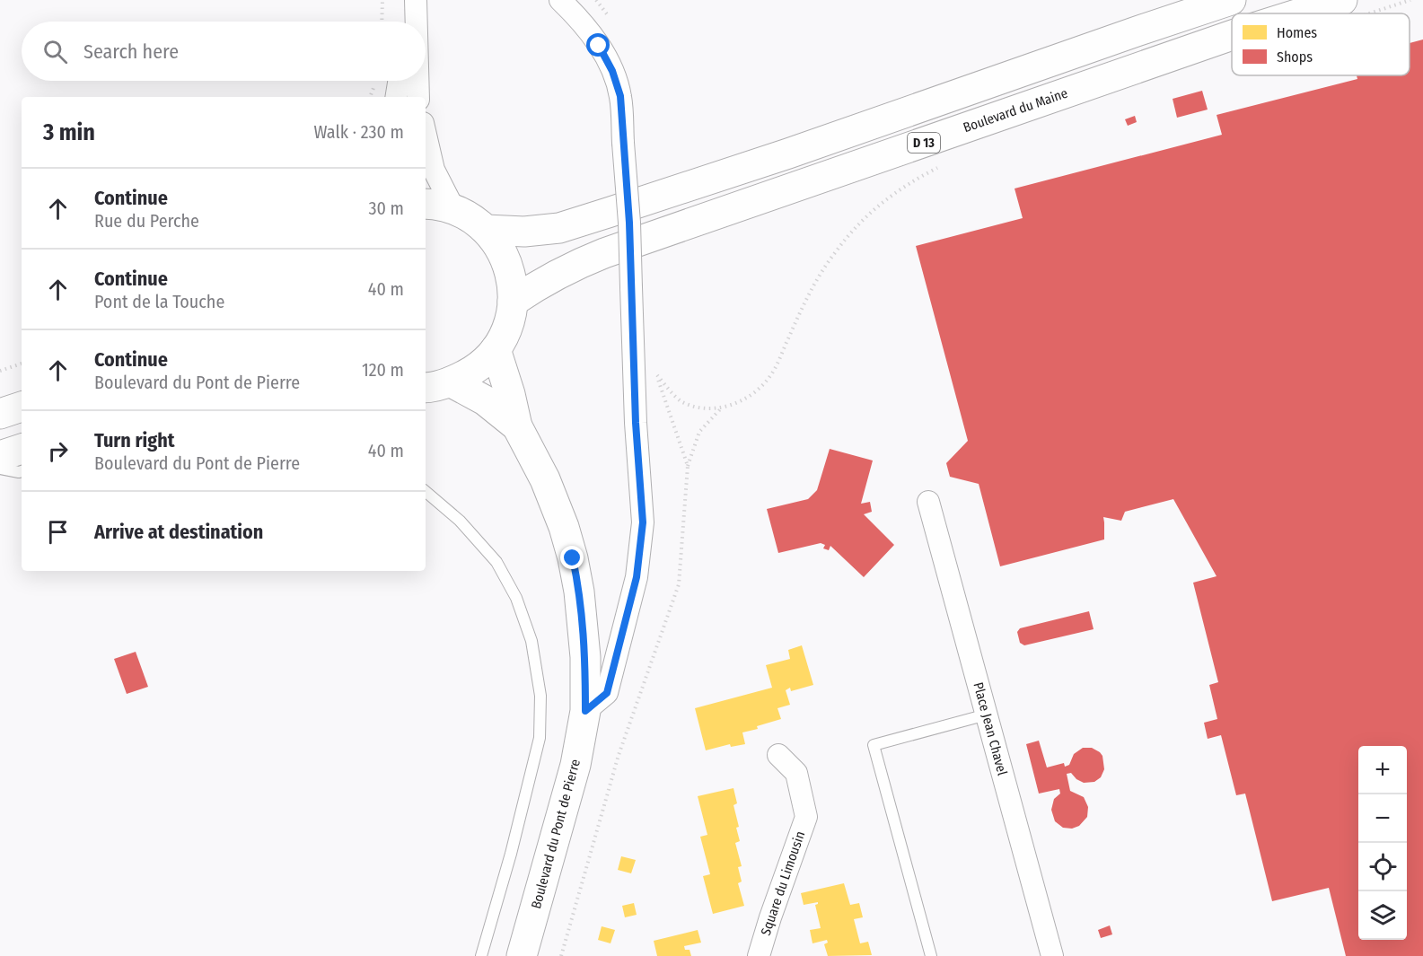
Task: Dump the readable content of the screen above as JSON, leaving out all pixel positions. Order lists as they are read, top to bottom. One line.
{"streets":{"main road":["Boulevard du Maine","D 13","Boulevard du Pont de Pierre"],"street":["Place Jean Chavel","Square du Limousin"]},"legend":["Homes","Shops"],"page":{"search":"Search here","heading":["3 min","Walk · 230 m"],"list":[["Continue","Rue du Perche","30 m"],["Continue","Pont de la Touche","40 m"],["Continue","Boulevard du Pont de Pierre","120 m"],["Turn right","Boulevard du Pont de Pierre","40 m"],"Arrive at destination"],"map_buttons":["+","−"]}}
